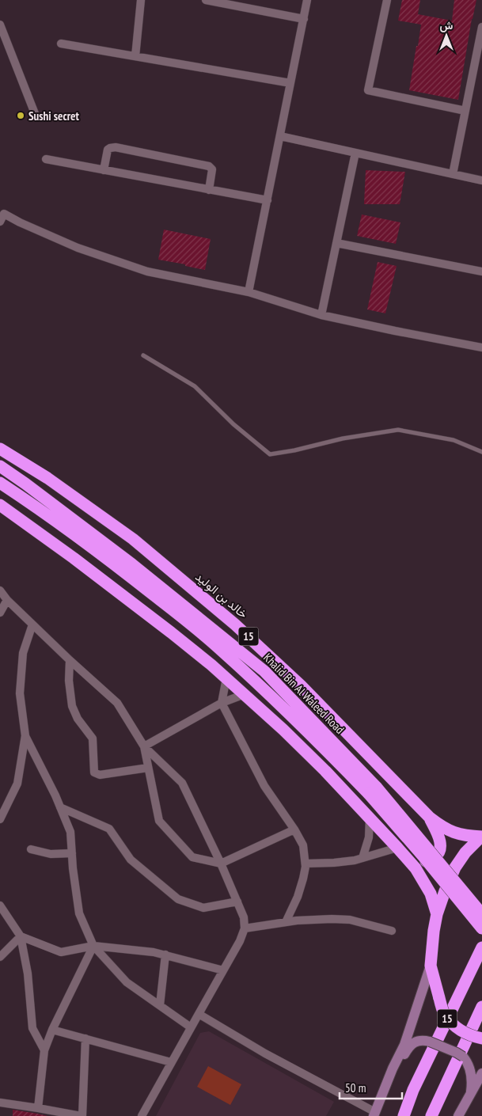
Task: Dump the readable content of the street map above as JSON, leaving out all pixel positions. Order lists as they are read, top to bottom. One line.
{"streets":{"highway":["خالد بن الوليد","15","Khalid Bin Al Waleed Road"]},"crossings":[["خالد بن الوليد","15"]],"places":["Sushi secret"],"scale_bar":"50 m","north":"top"}
